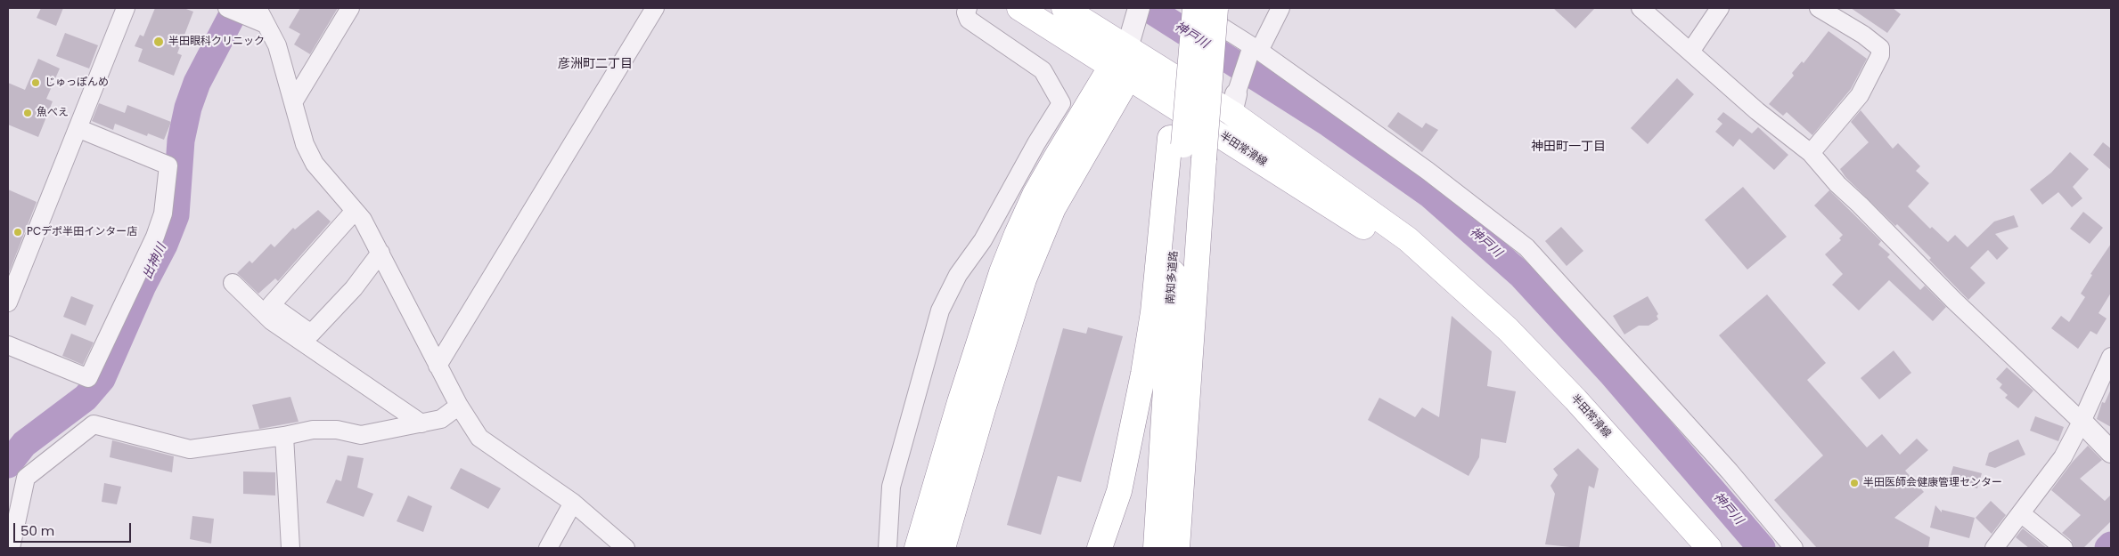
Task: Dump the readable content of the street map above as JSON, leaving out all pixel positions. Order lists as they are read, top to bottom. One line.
{"streets":{"main road":["半田常滑線","南知多道路"]},"districts":["彦洲町二丁目","神田町一丁目"],"water":["神戸川","出神川"],"places":["半田眼科クリニック","じゅっぽんめ","魚べえ","PCデポ半田インター店","半田医師会健康管理センター"],"scale_bar":"50 m"}
